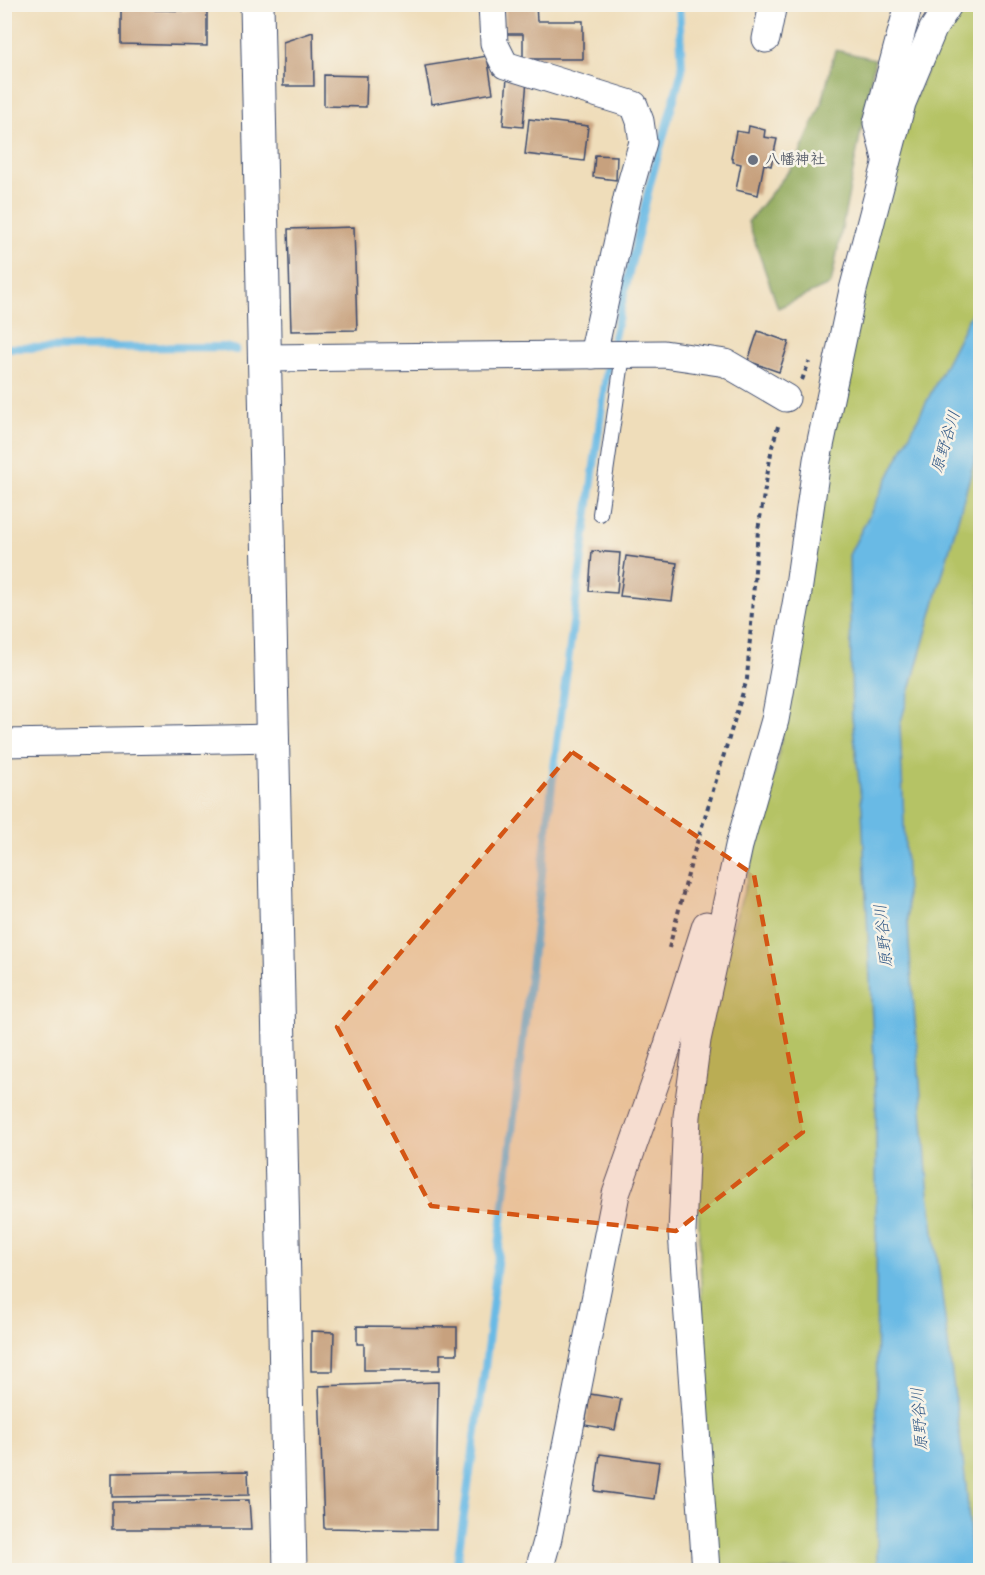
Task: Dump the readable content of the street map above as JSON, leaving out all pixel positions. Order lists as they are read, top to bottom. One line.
{"water":["原野谷川"],"places":["八幡神社"]}
